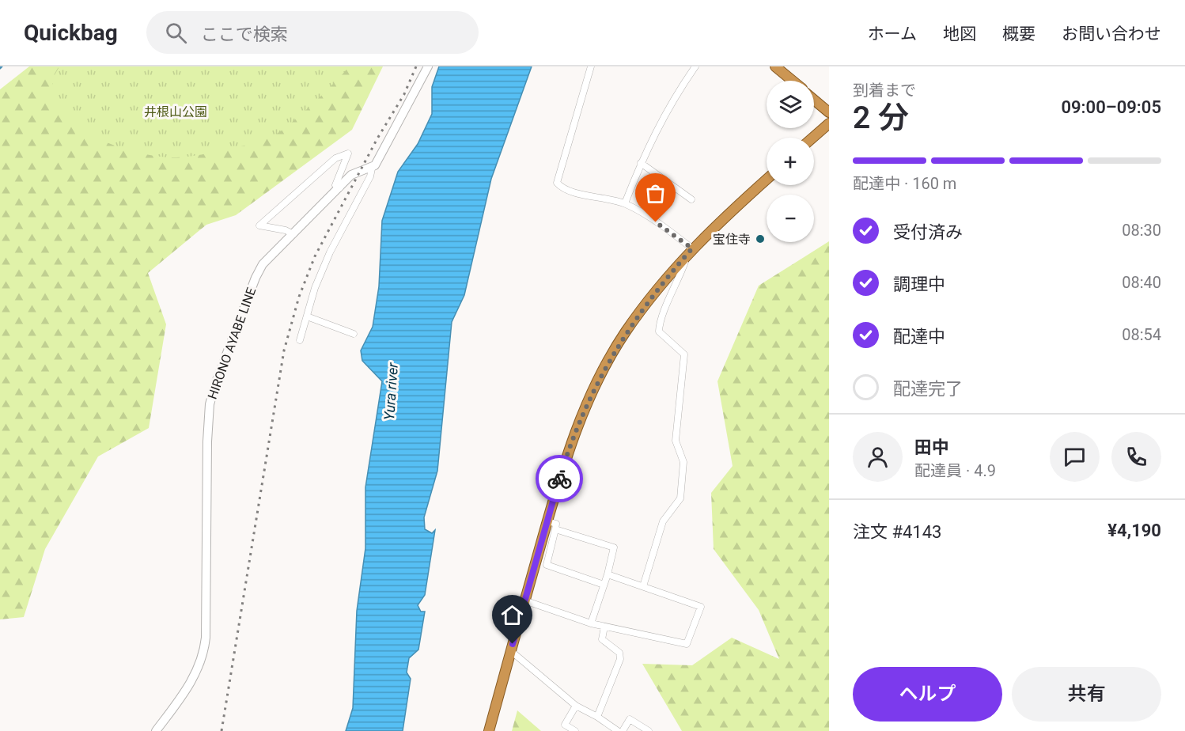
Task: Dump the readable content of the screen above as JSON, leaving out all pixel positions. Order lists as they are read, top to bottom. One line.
{"streets":{"main road":["HIRONO AYABE LINE"]},"water":["Yura river"],"parks":["井根山公園"],"places":["宝住寺"],"page":{"header":"Quickbag","search":"ここで検索","nav":["ホーム","地図","概要","お問い合わせ"],"heading":["2 分","到着まで","09:00–09:05"],"panel":["田中","配達員 · 4.9","注文 #4143","¥4,190"],"map_buttons":["+","−"],"bar":"配達中 · 160 m","list":[["受付済み","08:30"],["調理中","08:40"],["配達中","08:54"],"配達完了"],"buttons":["ヘルプ","共有"]}}
